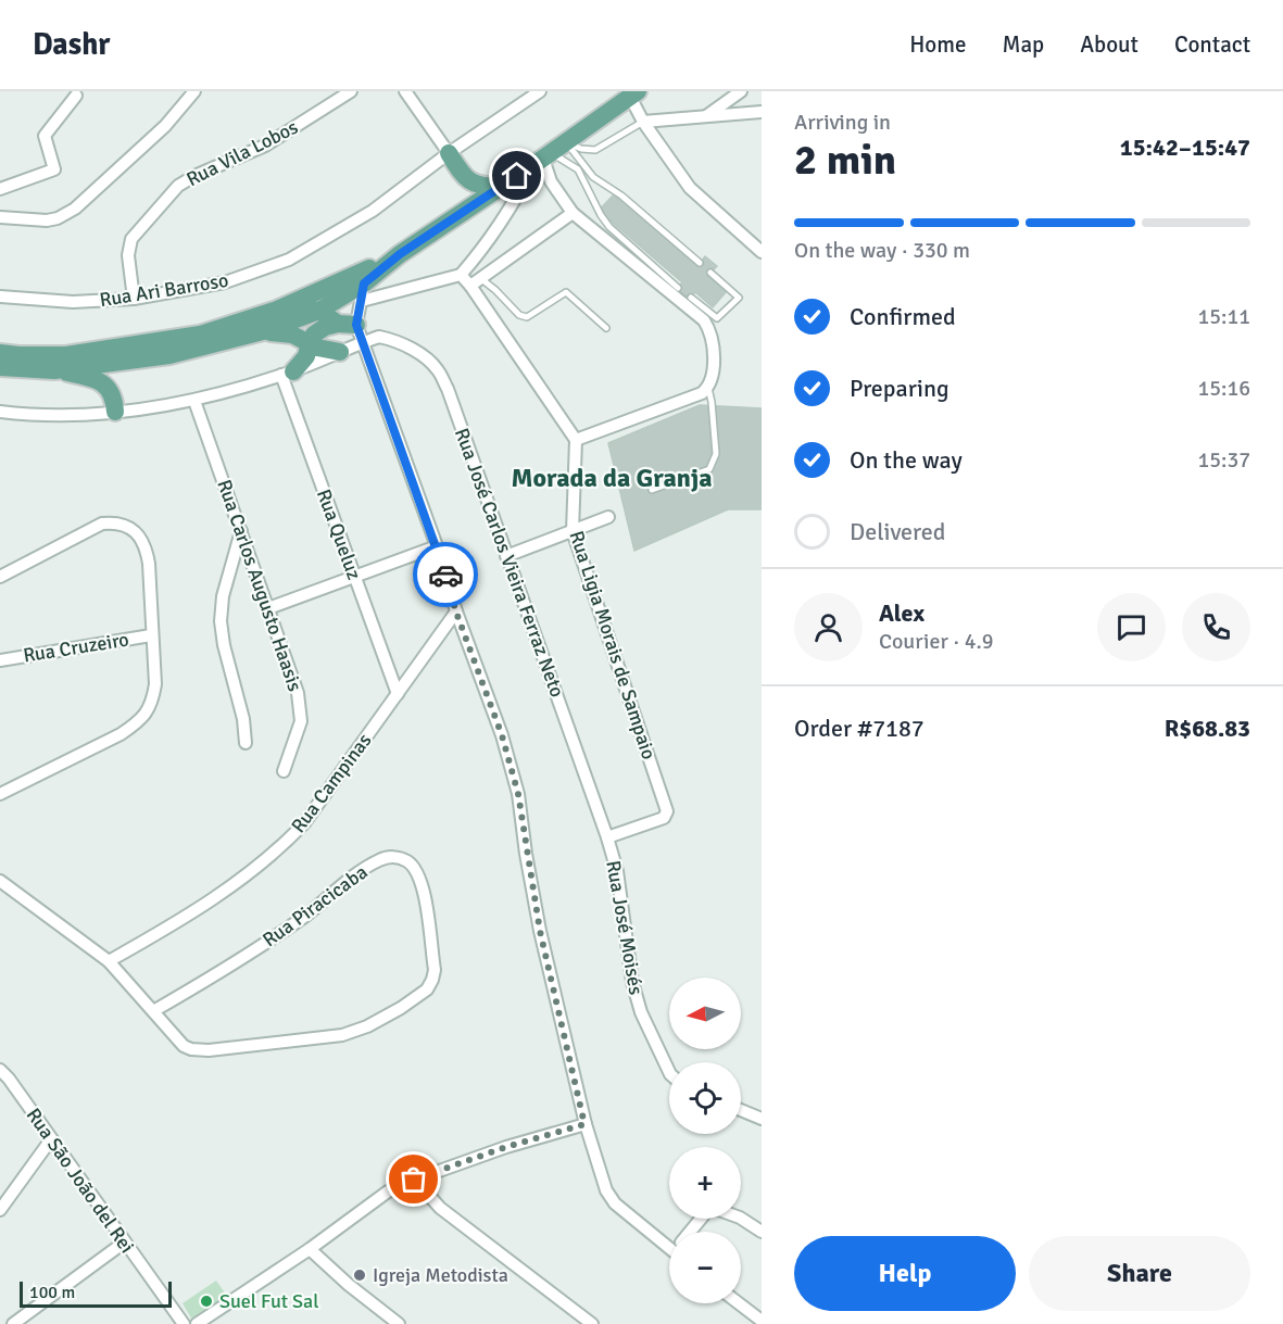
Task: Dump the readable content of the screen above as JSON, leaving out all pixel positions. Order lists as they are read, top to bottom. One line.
{"streets":{"street":["Rua Vila Lobos","Rua Ari Barroso","Rua Queluz","Rua José Carlos Vieira Ferraz Neto","Rua Carlos Augusto Haasis","Rua Ligia Morais de Sampaio","Rua Cruzeiro","Rua Campinas","Rua Piracicaba","Rua José Moisés","Rua São João del Rei"]},"crossings":[["Rua Vila Lobos","Rua Ari Barroso"],["Rua Queluz","Rua José Carlos Vieira Ferraz Neto"],["Rua Queluz","Rua Campinas"],["Rua José Carlos Vieira Ferraz Neto","Rua Carlos Augusto Haasis"],["Rua José Carlos Vieira Ferraz Neto","Rua Ligia Morais de Sampaio"],["Rua José Carlos Vieira Ferraz Neto","Rua José Moisés"],["Rua Ligia Morais de Sampaio","Rua José Moisés"]],"districts":["Morada da Granja"],"places":["Igreja Metodista","Suel Fut Sal"],"scale_bar":"100 m","north":"left","page":{"header":"Dashr","nav":["Home","Map","About","Contact"],"heading":["2 min","Arriving in","15:42–15:47"],"panel":["Alex","Courier · 4.9","Order #7187","R$68.83"],"bar":"On the way · 330 m","list":[["Confirmed","15:11"],["Preparing","15:16"],["On the way","15:37"],"Delivered"],"map_buttons":["+","−"],"buttons":["Help","Share"],"scale":"100 m"}}
